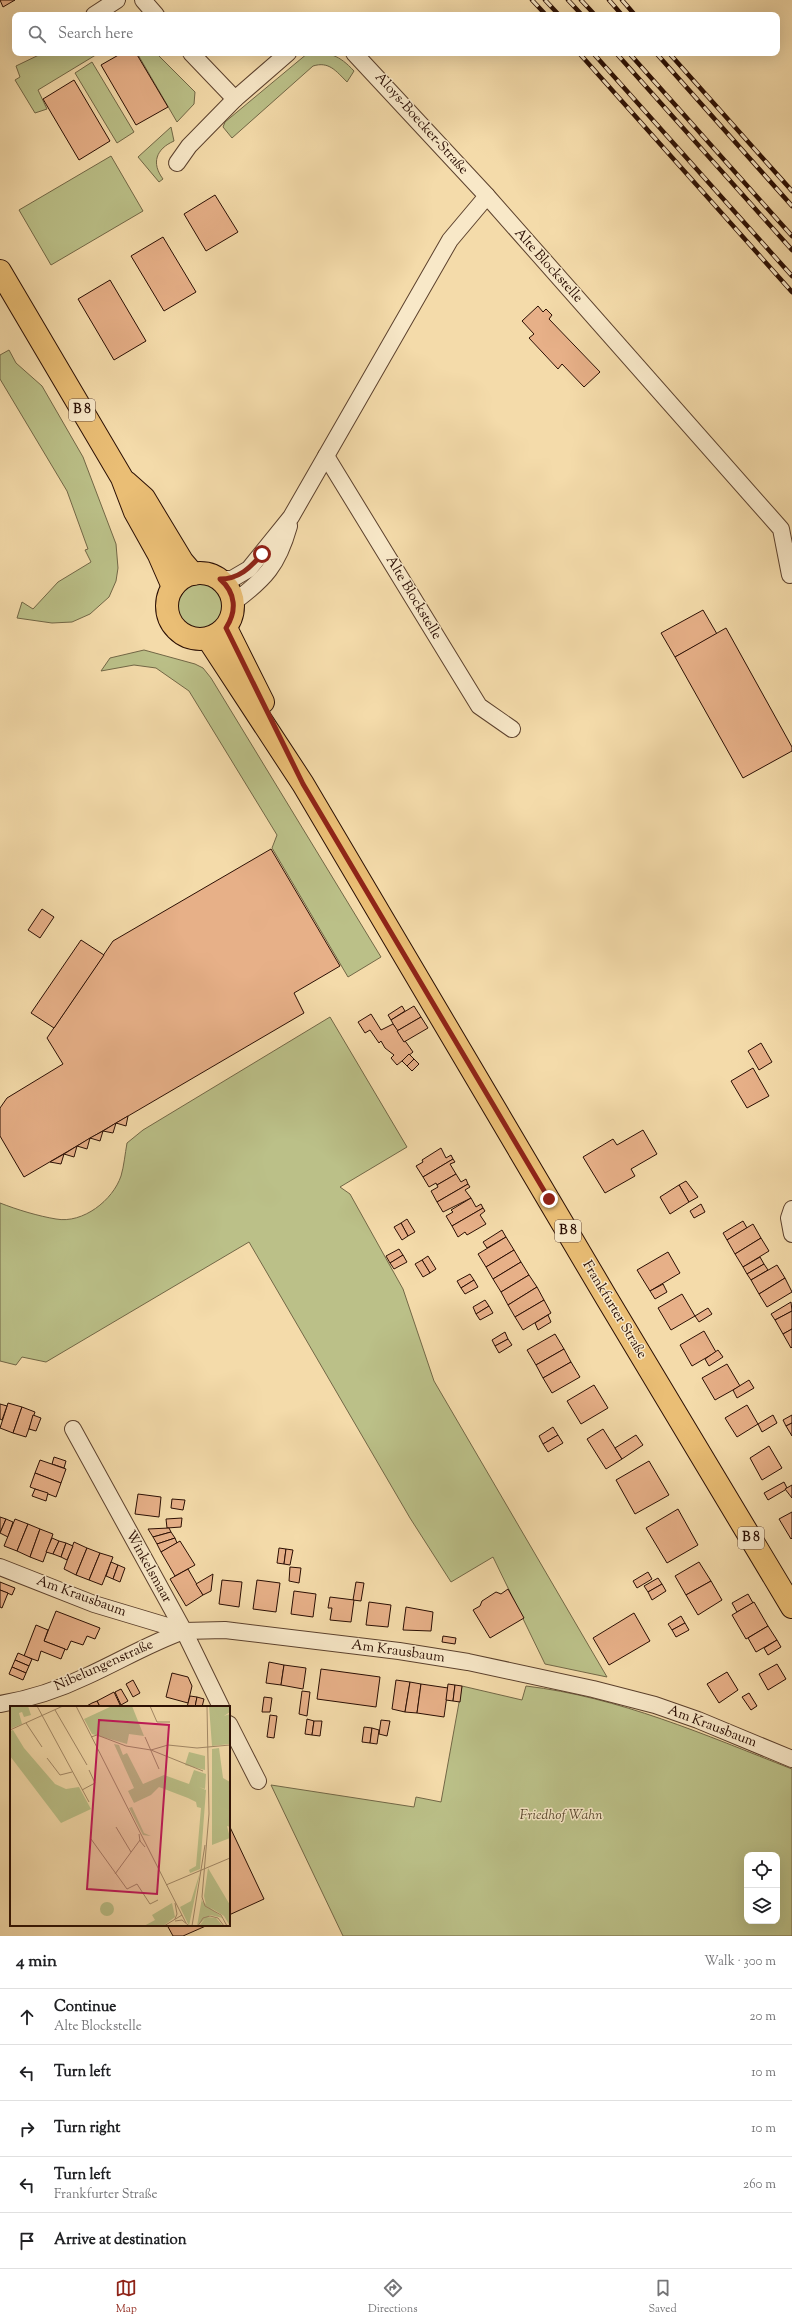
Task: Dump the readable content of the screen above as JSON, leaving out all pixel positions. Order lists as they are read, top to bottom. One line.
{"streets":{"main road":["B 8","Frankfurter Straße"],"street":["Aloys-Boecker-Straße","Alte Blockstelle","Winkelsmaar","Am Krausbaum","Nibelungenstraße"]},"crossings":[["Aloys-Boecker-Straße","Alte Blockstelle"],["B 8","Frankfurter Straße"],["Winkelsmaar","Am Krausbaum"],["Winkelsmaar","Nibelungenstraße"],["Am Krausbaum","Nibelungenstraße"]],"parks":["Friedhof Wahn"],"page":{"search":"Search here","heading":["4 min","Walk · 300 m"],"list":[["Continue","Alte Blockstelle","20 m"],["Turn left","10 m"],["Turn right","10 m"],["Turn left","Frankfurter Straße","260 m"],"Arrive at destination"],"nav":["Map","Directions","Saved"]}}
